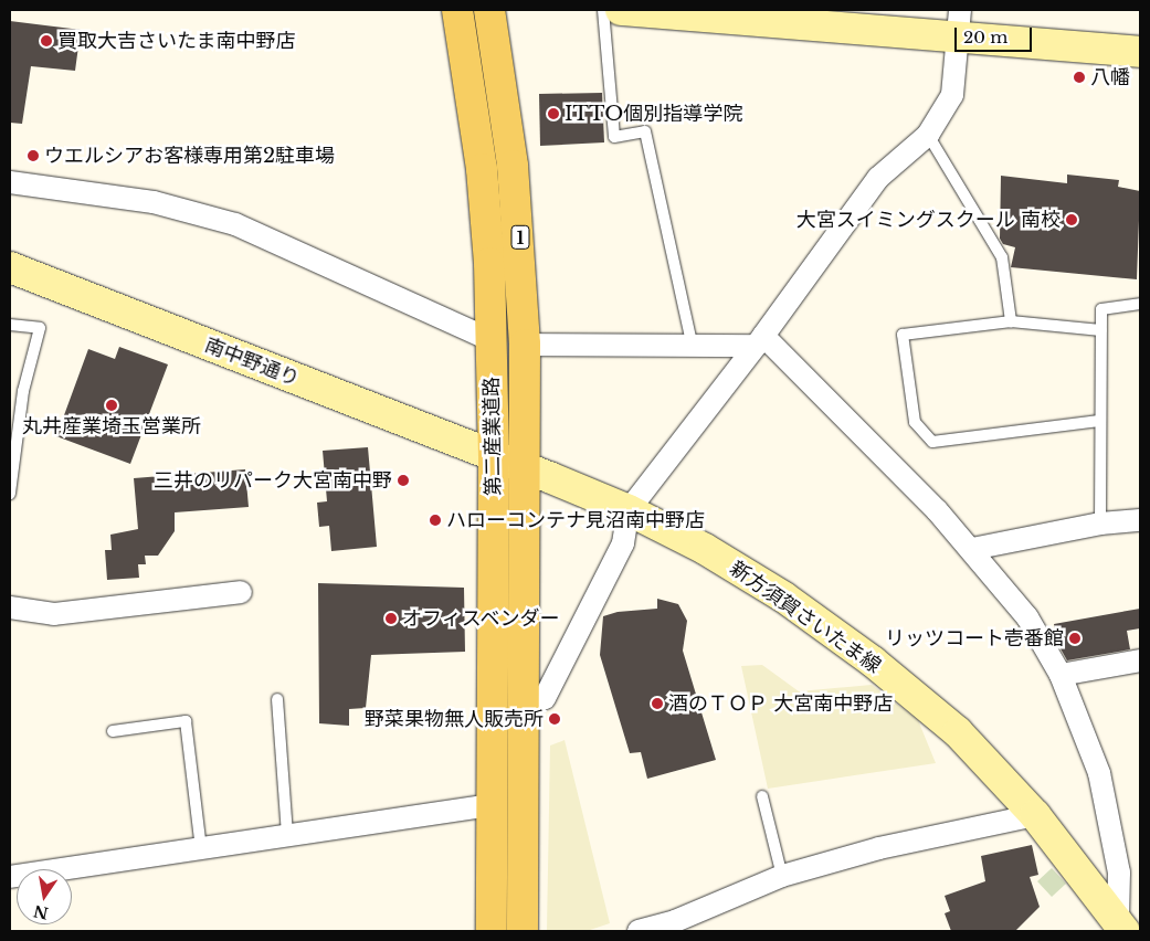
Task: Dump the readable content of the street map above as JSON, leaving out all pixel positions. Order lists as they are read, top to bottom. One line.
{"streets":{"main road":["1","第二産業道路"],"street":["南中野通り","新方須賀さいたま線"]},"crossings":[["南中野通り","第二産業道路"],["南中野通り","新方須賀さいたま線"],["第二産業道路","新方須賀さいたま線"]],"places":["買取大吉さいたま南中野店","八幡","ITTO個別指導学院","ウエルシアお客様専用第2駐車場","大宮スイミングスクール 南校","丸井産業埼玉営業所","三井のリパーク大宮南中野","ハローコンテナ見沼南中野店","オフィスベンダー","リッツコート壱番館","酒のＴＯＰ 大宮南中野店","野菜果物無人販売所"],"scale_bar":"20 m","north":"bottom"}
